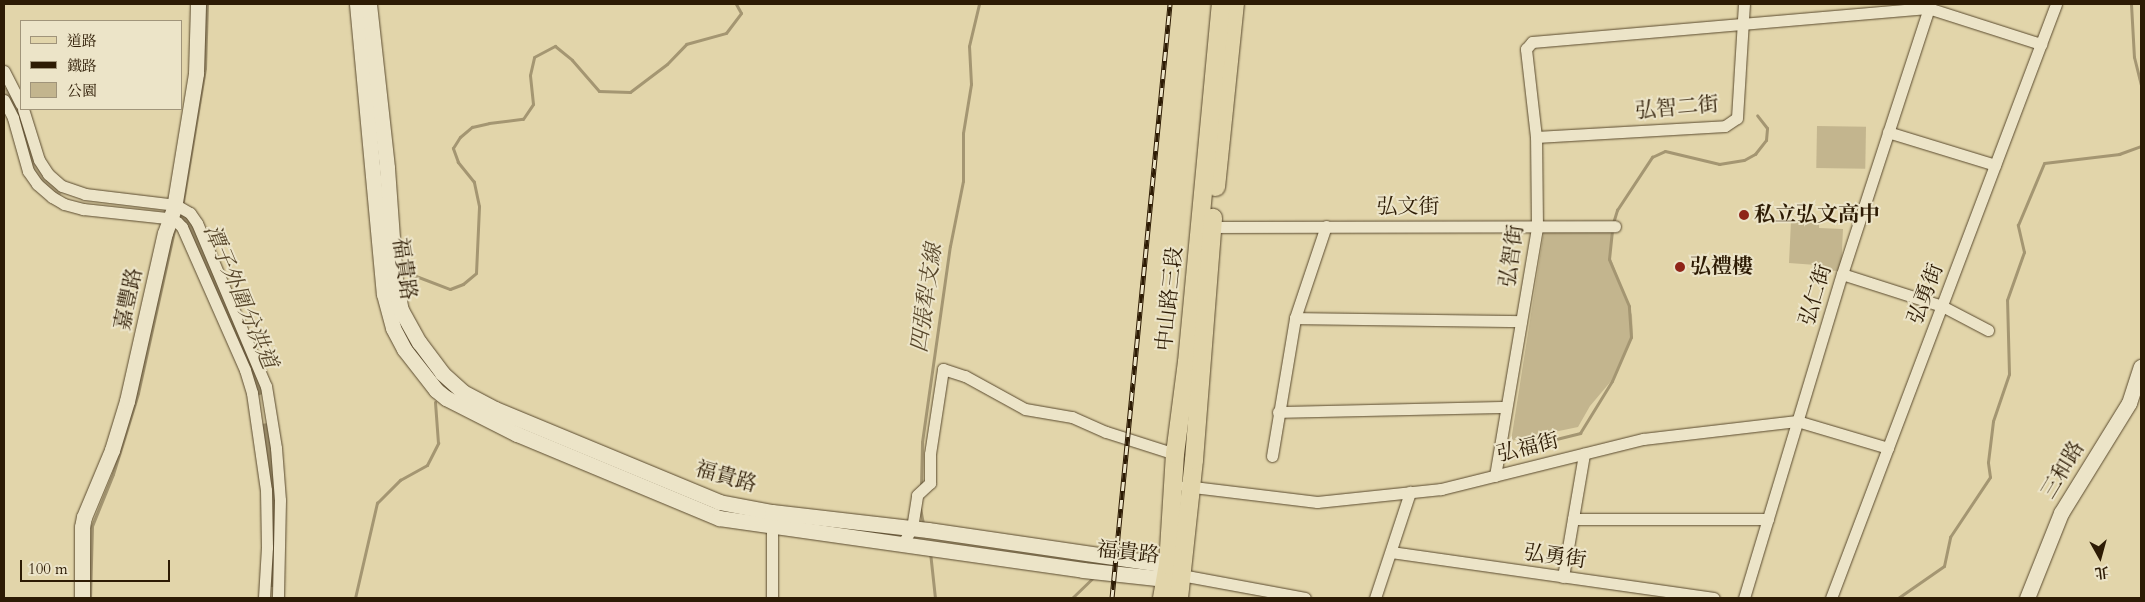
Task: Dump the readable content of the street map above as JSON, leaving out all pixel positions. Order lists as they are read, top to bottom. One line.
{"streets":{"main road":["中山路三段"],"street":["弘智二街","弘文街","弘智街","福貴路","弘勇街","弘仁街","嘉豐路","弘福街","三和路"]},"crossings":[["弘智二街","弘智街"],["弘文街","弘智街"],["弘文街","中山路三段"],["弘智街","弘福街"],["福貴路","中山路三段"],["弘勇街","弘福街"],["弘仁街","弘福街"],["中山路三段","弘福街"]],"water":["潭子外圍分洪道","四張犁支線"],"places":["私立弘文高中","弘禮樓"],"legend":["道路","鐵路","公園"],"scale_bar":"100 m","north":"bottom"}
